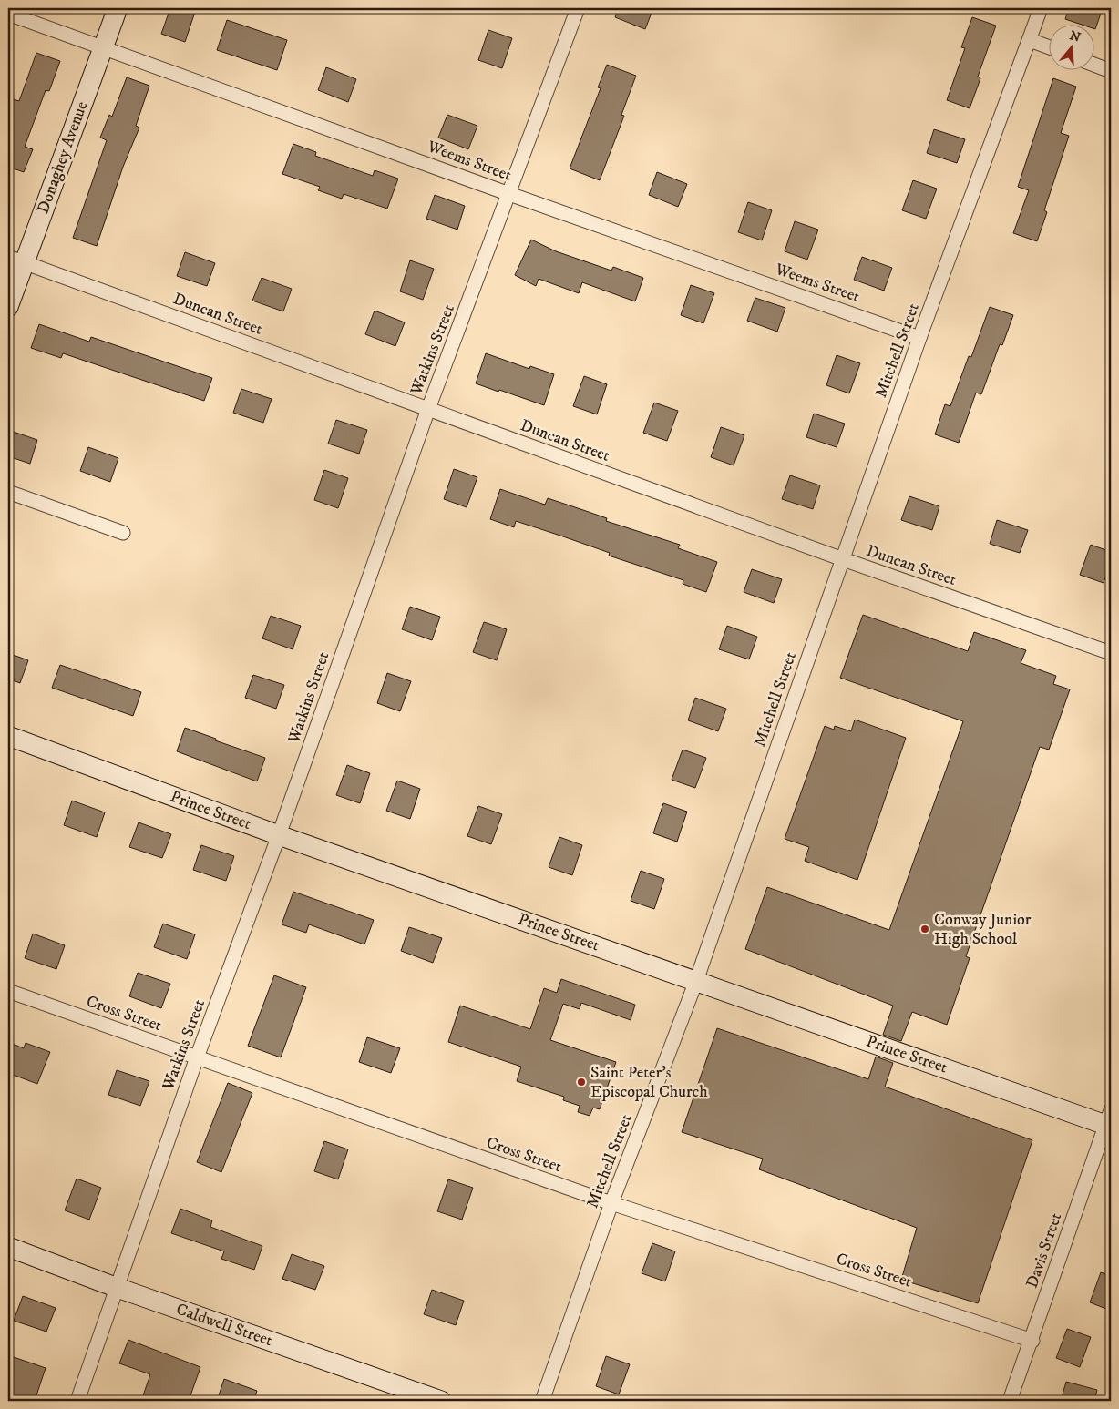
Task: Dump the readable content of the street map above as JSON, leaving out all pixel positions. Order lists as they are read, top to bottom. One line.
{"streets":{"street":["Donaghey Avenue","Weems Street","Duncan Street","Watkins Street","Mitchell Street","Prince Street","Cross Street","Davis Street","Caldwell Street"]},"crossings":[["Donaghey Avenue","Weems Street"],["Donaghey Avenue","Duncan Street"],["Weems Street","Watkins Street"],["Weems Street","Mitchell Street"],["Duncan Street","Watkins Street"],["Duncan Street","Mitchell Street"],["Watkins Street","Prince Street"],["Watkins Street","Cross Street"],["Watkins Street","Caldwell Street"],["Mitchell Street","Prince Street"],["Mitchell Street","Cross Street"],["Prince Street","Davis Street"],["Cross Street","Davis Street"]],"places":["Conway Junior High School","Saint Peter's Episcopal Church"],"north":"top"}
